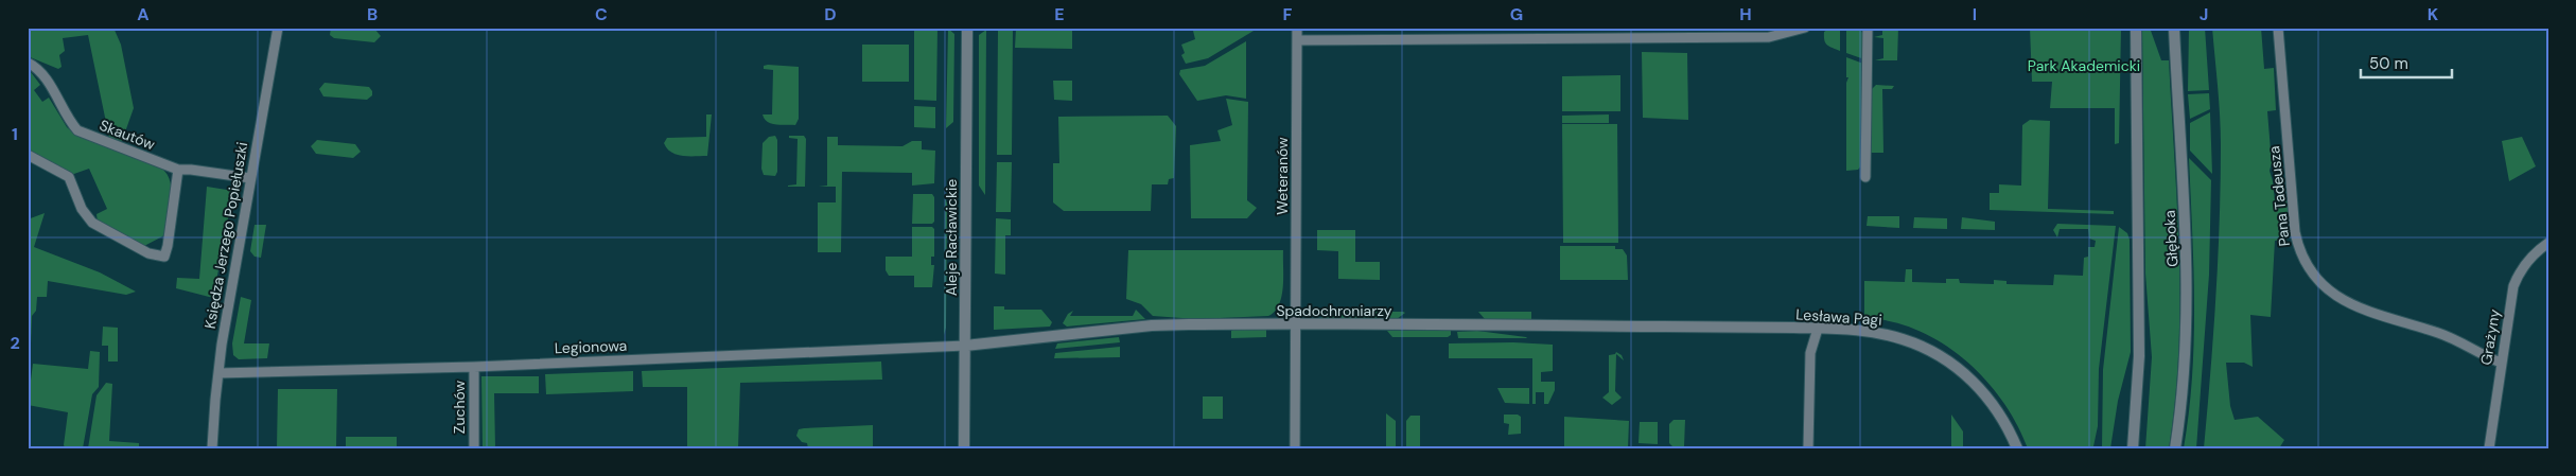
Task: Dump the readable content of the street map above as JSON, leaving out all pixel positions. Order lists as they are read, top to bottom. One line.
{"streets":{"street":["Skautów","Weteranów","Pana Tadeusza","Księdza Jerzego Popiełuszki","Aleje Racławickie","Głęboka","Spadochroniarzy","Lesława Pagi","Grażyny","Legionowa","Zuchów"]},"crossings":[["Skautów","Księdza Jerzego Popiełuszki"],["Weteranów","Spadochroniarzy"],["Pana Tadeusza","Grażyny"],["Księdza Jerzego Popiełuszki","Legionowa"],["Aleje Racławickie","Spadochroniarzy"],["Aleje Racławickie","Legionowa"],["Spadochroniarzy","Lesława Pagi"],["Spadochroniarzy","Legionowa"],["Legionowa","Zuchów"]],"parks":["Park Akademicki"],"scale_bar":"50 m","grid":{"columns":["A","B","C","D","E","F","G","H","I","J","K"],"rows":["1","2"]}}
